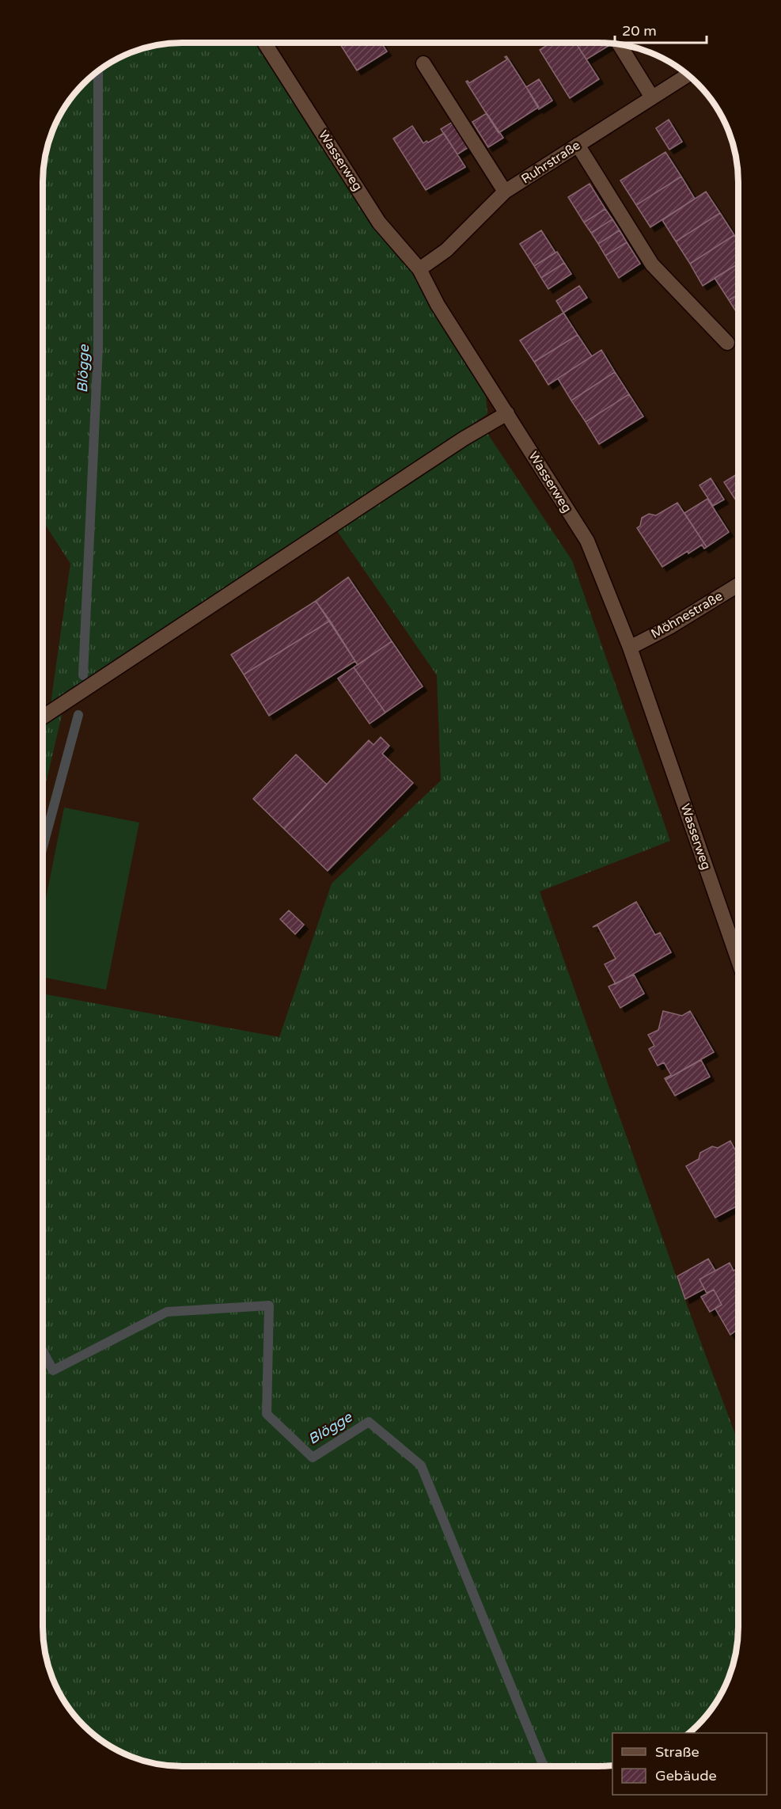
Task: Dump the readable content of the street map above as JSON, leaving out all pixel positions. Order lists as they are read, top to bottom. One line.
{"streets":{"street":["Wasserweg","Ruhrstraße","Möhnestraße"]},"crossings":[["Wasserweg","Ruhrstraße"],["Wasserweg","Möhnestraße"]],"water":["Blögge"],"legend":["Straße","Gebäude"],"scale_bar":"20 m"}
